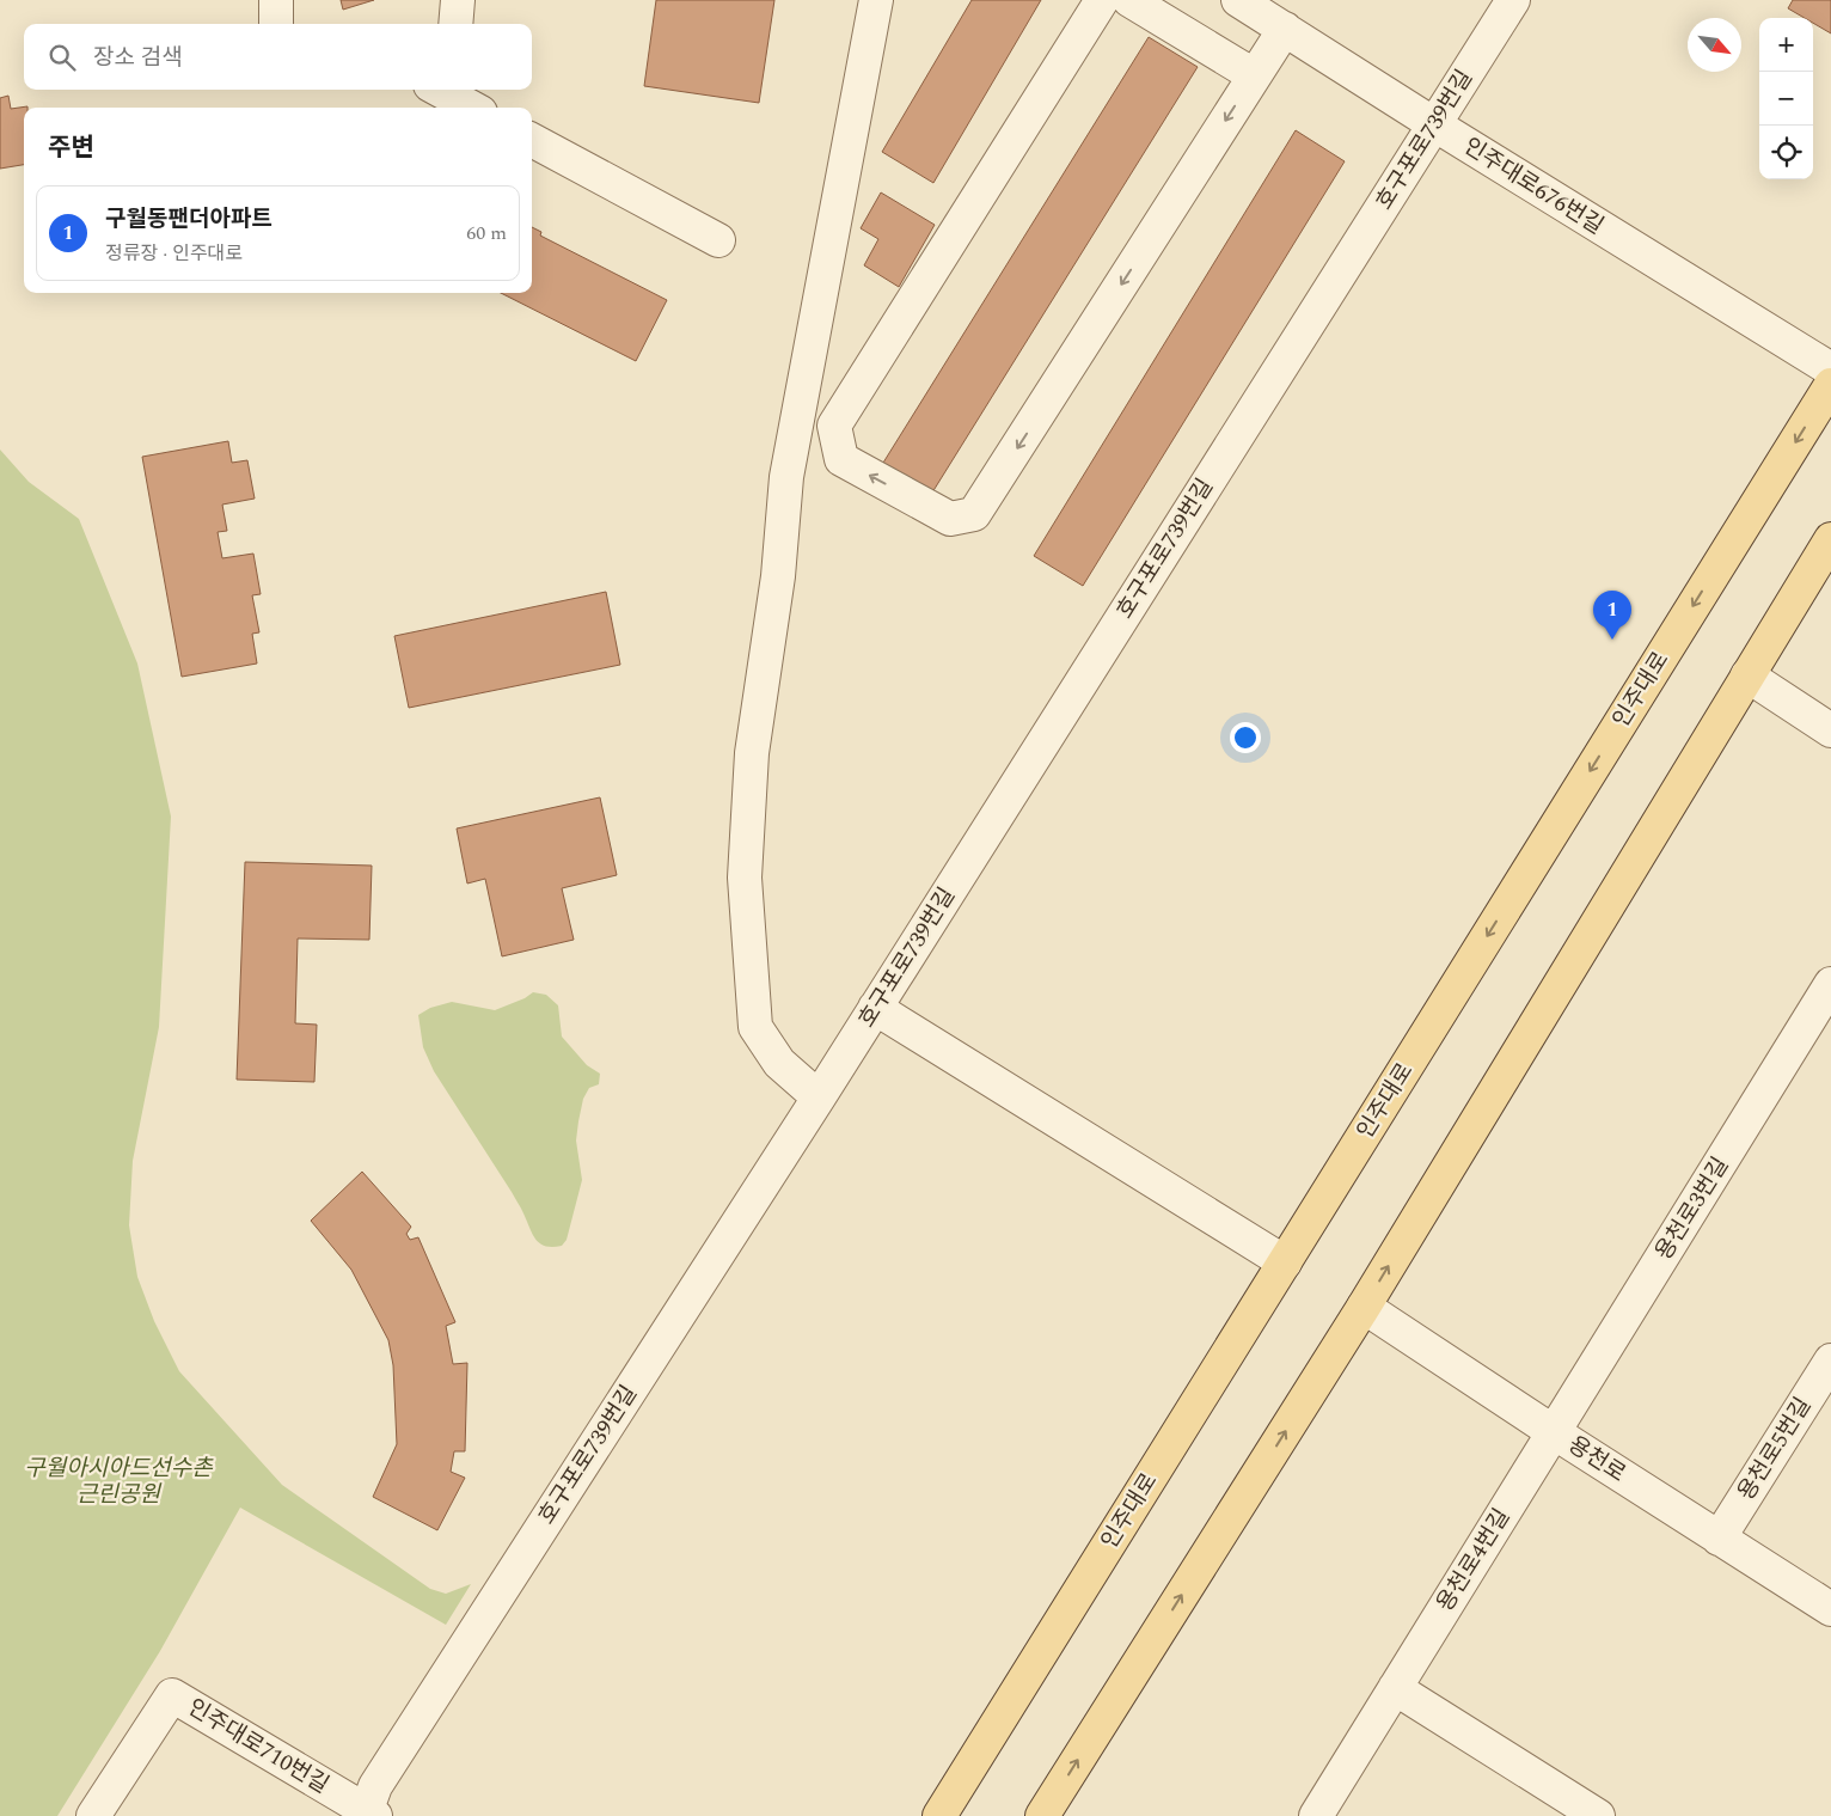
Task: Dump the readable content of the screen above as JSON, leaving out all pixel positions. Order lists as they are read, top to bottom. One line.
{"streets":{"main road":["인주대로"],"street":["호구포로739번길","인주대로676번길","용천로3번길","용천로5번길","용천로","용천로4번길","인주대로710번길"]},"crossings":[["호구포로739번길","인주대로676번길"],["호구포로739번길","인주대로710번길"],["용천로3번길","용천로"],["용천로3번길","용천로4번길"],["용천로5번길","용천로"],["용천로","용천로4번길"]],"parks":["구월아시아드선수촌 근린공원"],"north":"bottom right","page":{"map_buttons":["+","−"],"search":"장소 검색","heading":"주변","list":[{"mark":"1","name":"구월동팬더아파트","note":"정류장 · 인주대로","value":"60 m"}],"pins":"1"}}
